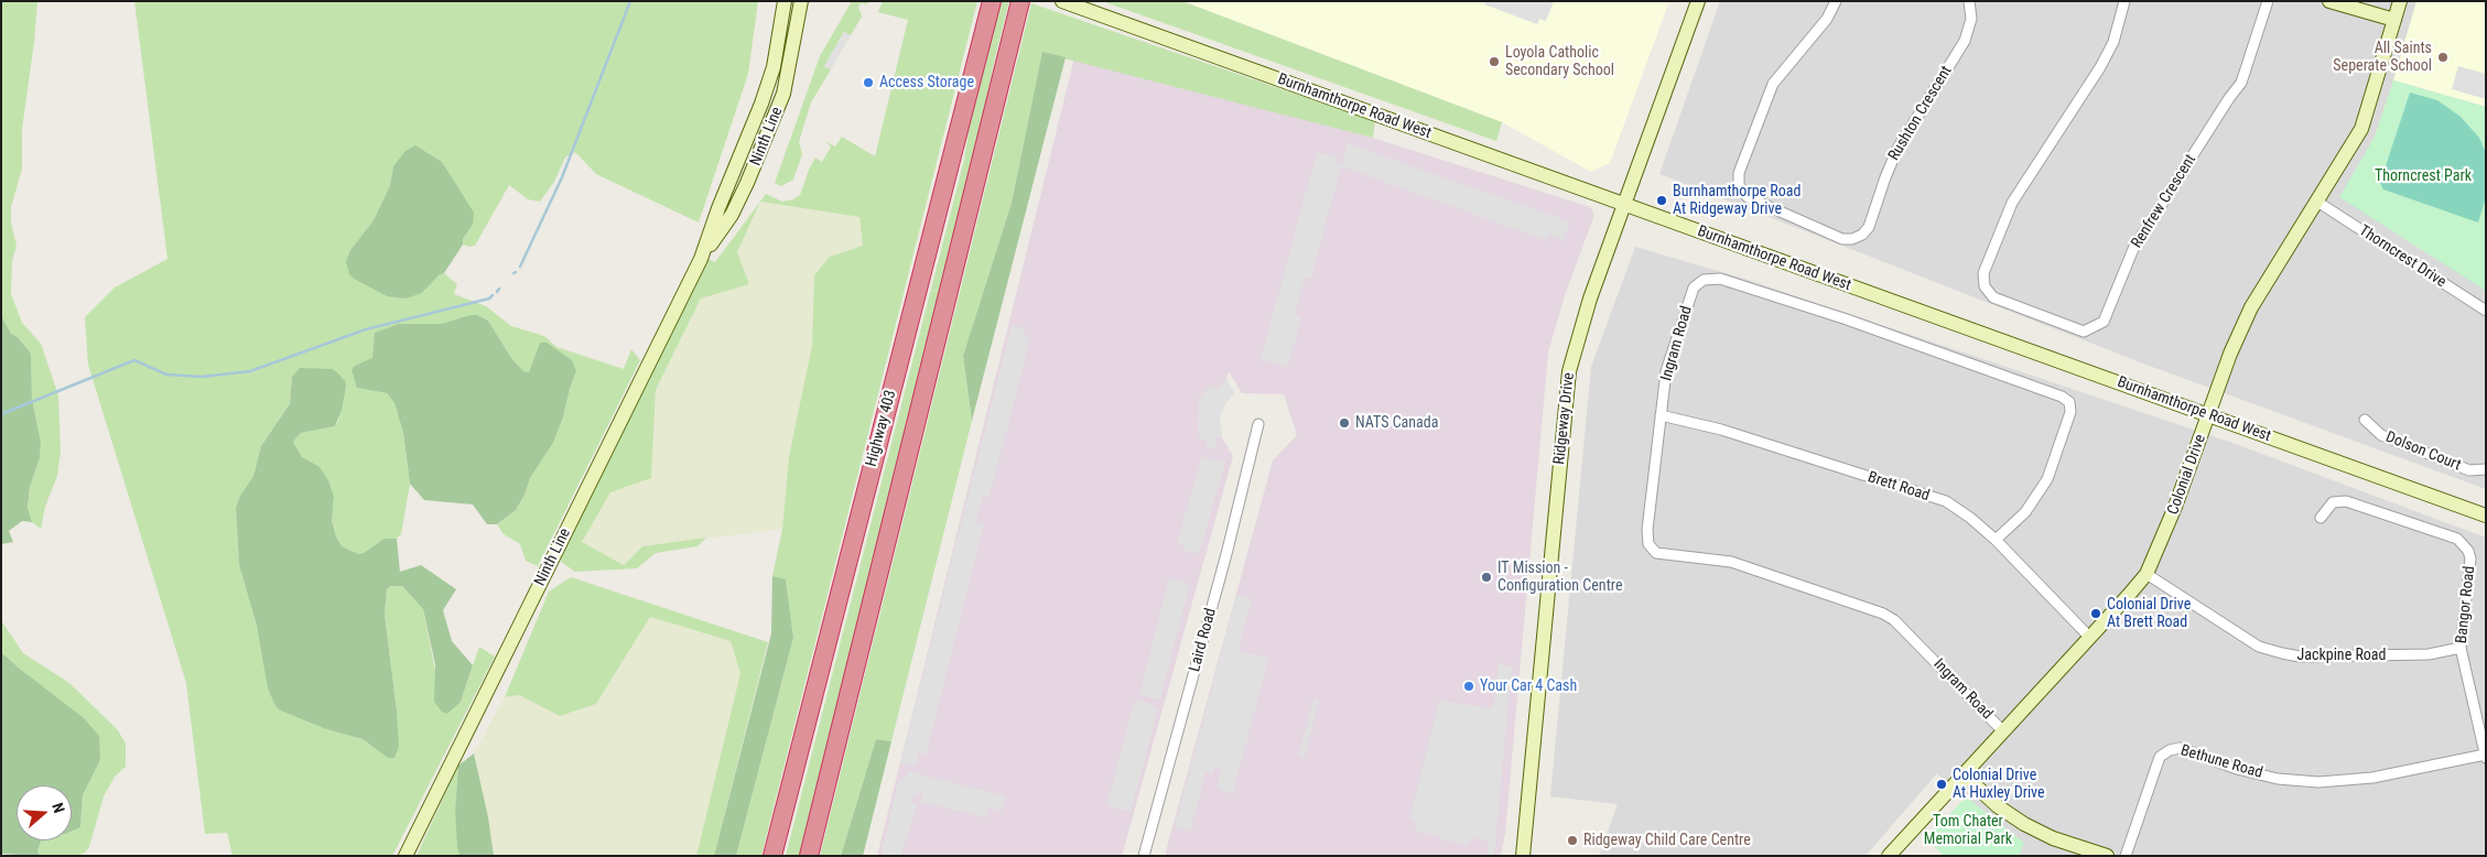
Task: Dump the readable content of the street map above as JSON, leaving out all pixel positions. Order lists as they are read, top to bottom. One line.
{"streets":{"highway":["Highway 403"],"main road":["Burnhamthorpe Road West","Ninth Line","Ridgeway Drive","Colonial Drive"],"street":["Rushton Crescent","Renfrew Crescent","Thorncrest Drive","Ingram Road","Dolson Court","Brett Road","Bangor Road","Laird Road","Jackpine Road","Bethune Road"]},"crossings":[["Burnhamthorpe Road West","Ridgeway Drive"],["Burnhamthorpe Road West","Colonial Drive"],["Thorncrest Drive","Colonial Drive"],["Ingram Road","Colonial Drive"],["Ingram Road","Brett Road"],["Colonial Drive","Brett Road"],["Colonial Drive","Jackpine Road"],["Bangor Road","Jackpine Road"],["Bangor Road","Bethune Road"]],"parks":["Thorncrest Park","Tom Chater Memorial Park"],"places":["All Saints Seperate School","Loyola Catholic Secondary School","Access Storage","Burnhamthorpe Road At Ridgeway Drive","NATS Canada","IT Mission - Configuration Centre","Colonial Drive At Brett Road","Your Car 4 Cash","Colonial Drive At Huxley Drive","Ridgeway Child Care Centre"],"north":"right"}
